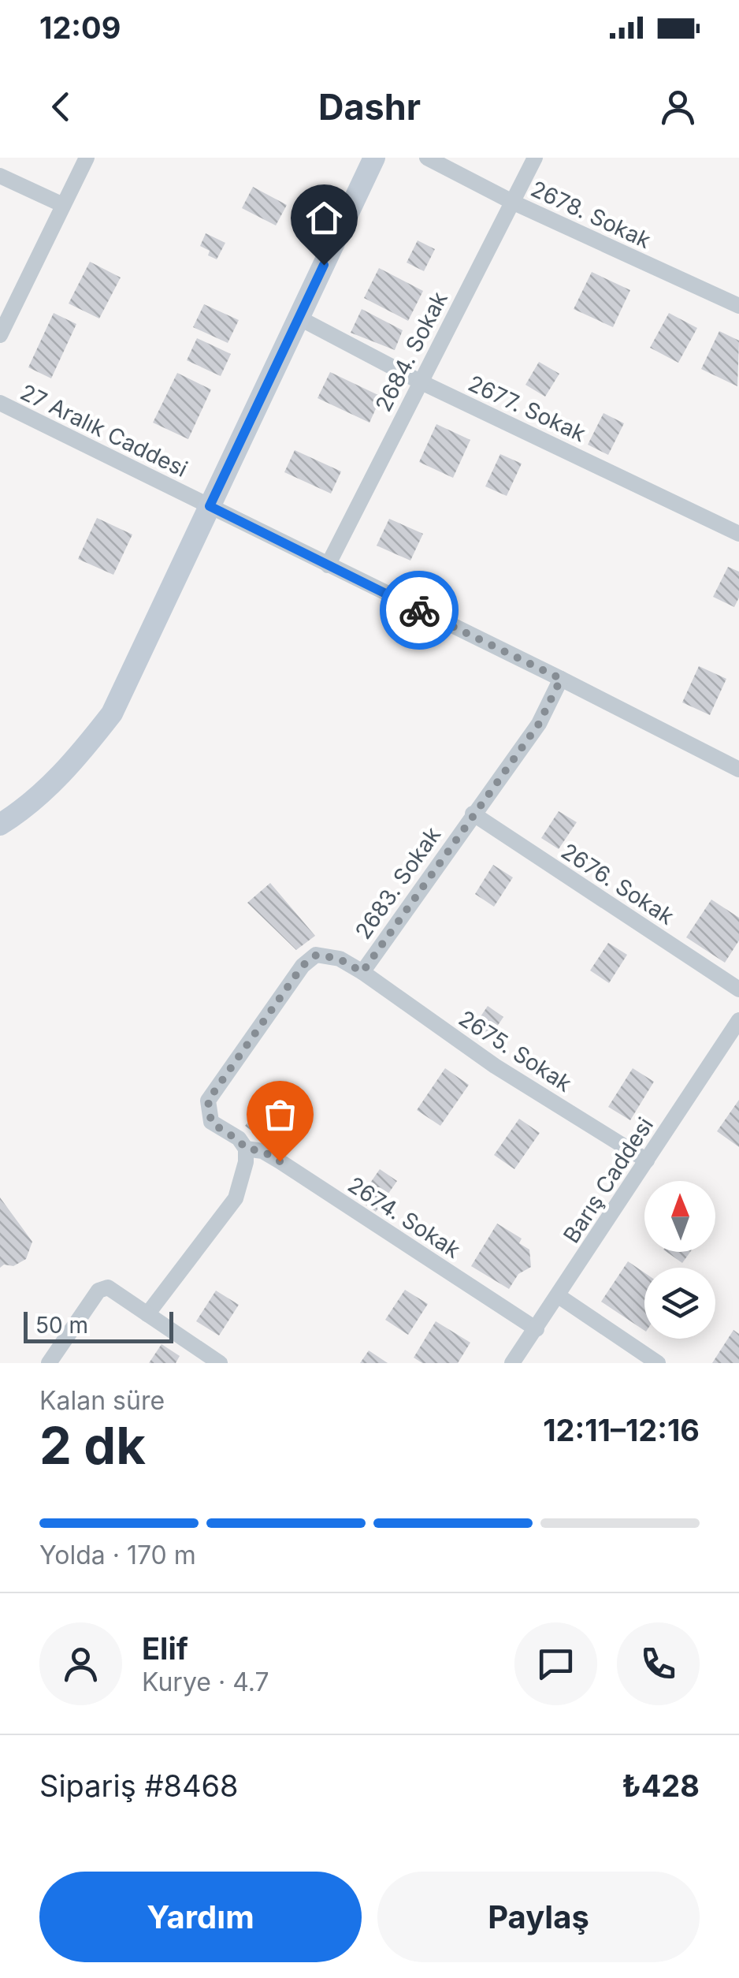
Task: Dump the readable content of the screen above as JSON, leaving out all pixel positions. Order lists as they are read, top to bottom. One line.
{"streets":{"street":["2678. Sokak","2684. Sokak","2677. Sokak","27 Aralık Caddesi","2683. Sokak","2676. Sokak","2675. Sokak","Barış Caddesi","2674. Sokak"]},"crossings":[["2678. Sokak","2684. Sokak"],["2684. Sokak","2677. Sokak"],["2684. Sokak","27 Aralık Caddesi"],["27 Aralık Caddesi","2683. Sokak"],["2683. Sokak","2676. Sokak"],["2683. Sokak","2675. Sokak"],["2683. Sokak","2674. Sokak"],["2675. Sokak","Barış Caddesi"],["Barış Caddesi","2674. Sokak"]],"scale_bar":"50 m","north":"top","page":{"status":"12:09","header":"Dashr","scale":"50 m","heading":["2 dk","Kalan süre","12:11–12:16"],"panel":["Elif","Kurye · 4.7","Sipariş #8468","₺428"],"bar":"Yolda · 170 m","buttons":["Yardım","Paylaş"]}}
